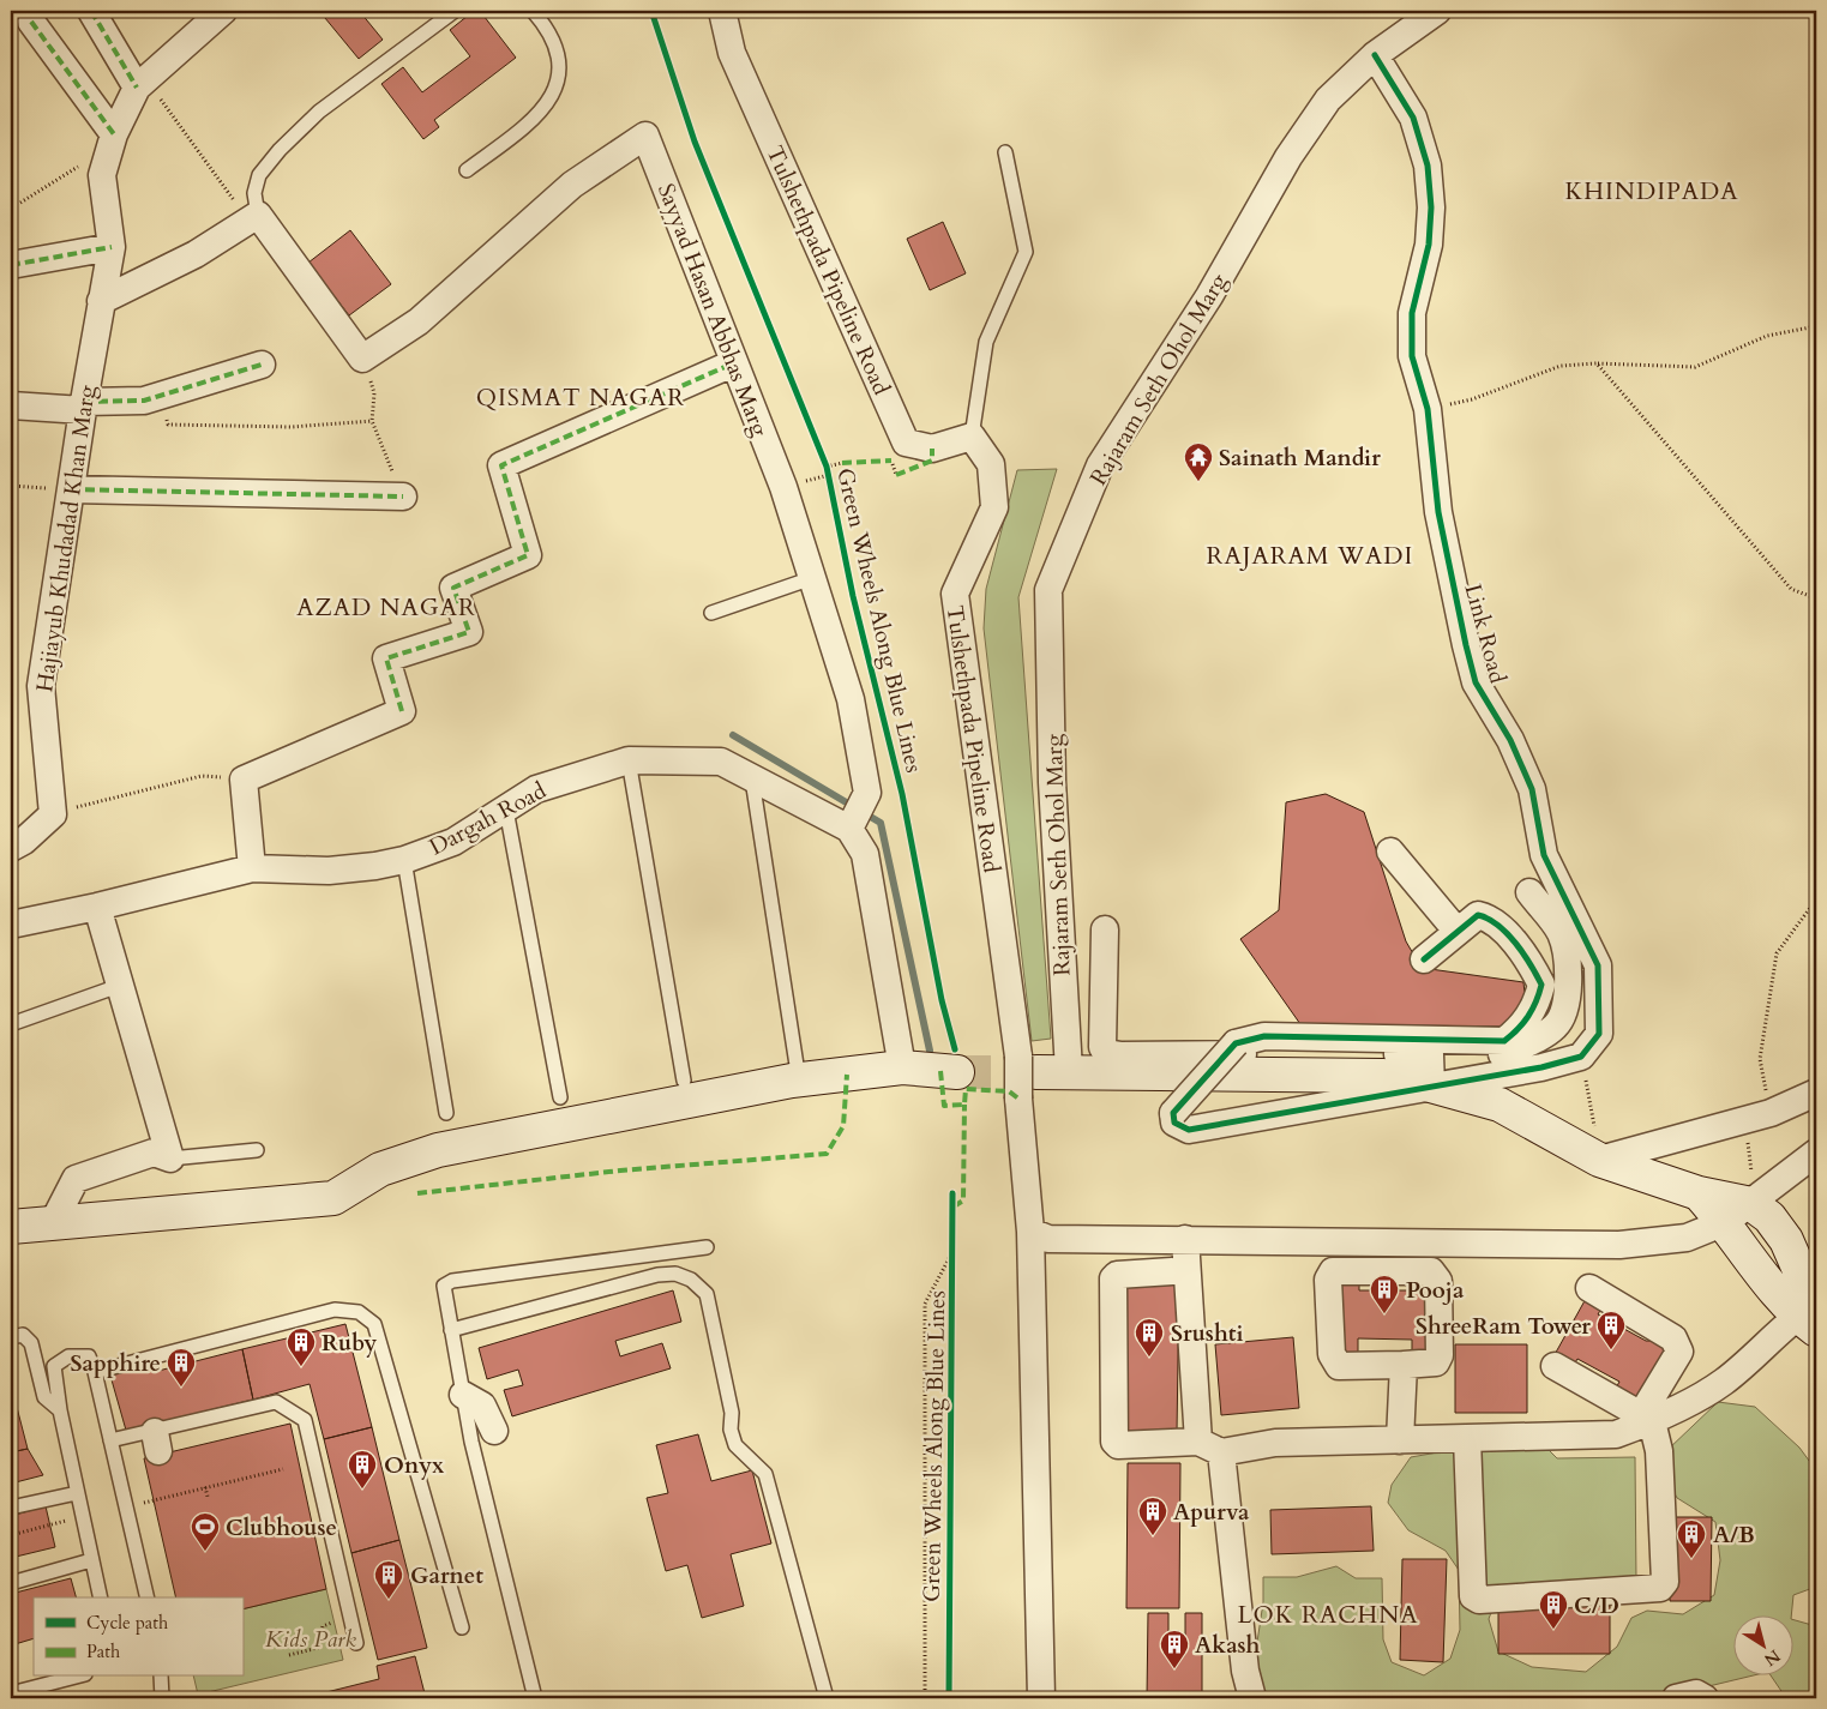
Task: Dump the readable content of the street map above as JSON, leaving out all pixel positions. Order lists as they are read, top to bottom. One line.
{"streets":{"street":["Tulshethpada Pipeline Road","Sayyad Hasan Abbhas Marg","Rajaram Seth Ohol Marg","Hajiayub Khudadad Khan Marg","Link Road","Dargah Road"],"cycle path":["Green Wheels Along Blue Lines"]},"crossings":[["Sayyad Hasan Abbhas Marg","Dargah Road"],["Rajaram Seth Ohol Marg","Link Road"]],"districts":["KHINDIPADA","QISMAT NAGAR","RAJARAM WADI","AZAD NAGAR","LOK RACHNA"],"parks":["Kids Park"],"places":{"temple":["Sainath Mandir"],"building":["Pooja","ShreeRam Tower","Srushti","Ruby","Sapphire","Onyx","Apurva","A/B","Garnet","C/D","Akash"],"sports":["Clubhouse"]},"legend":["Cycle path","Path"],"north":"bottom right"}
